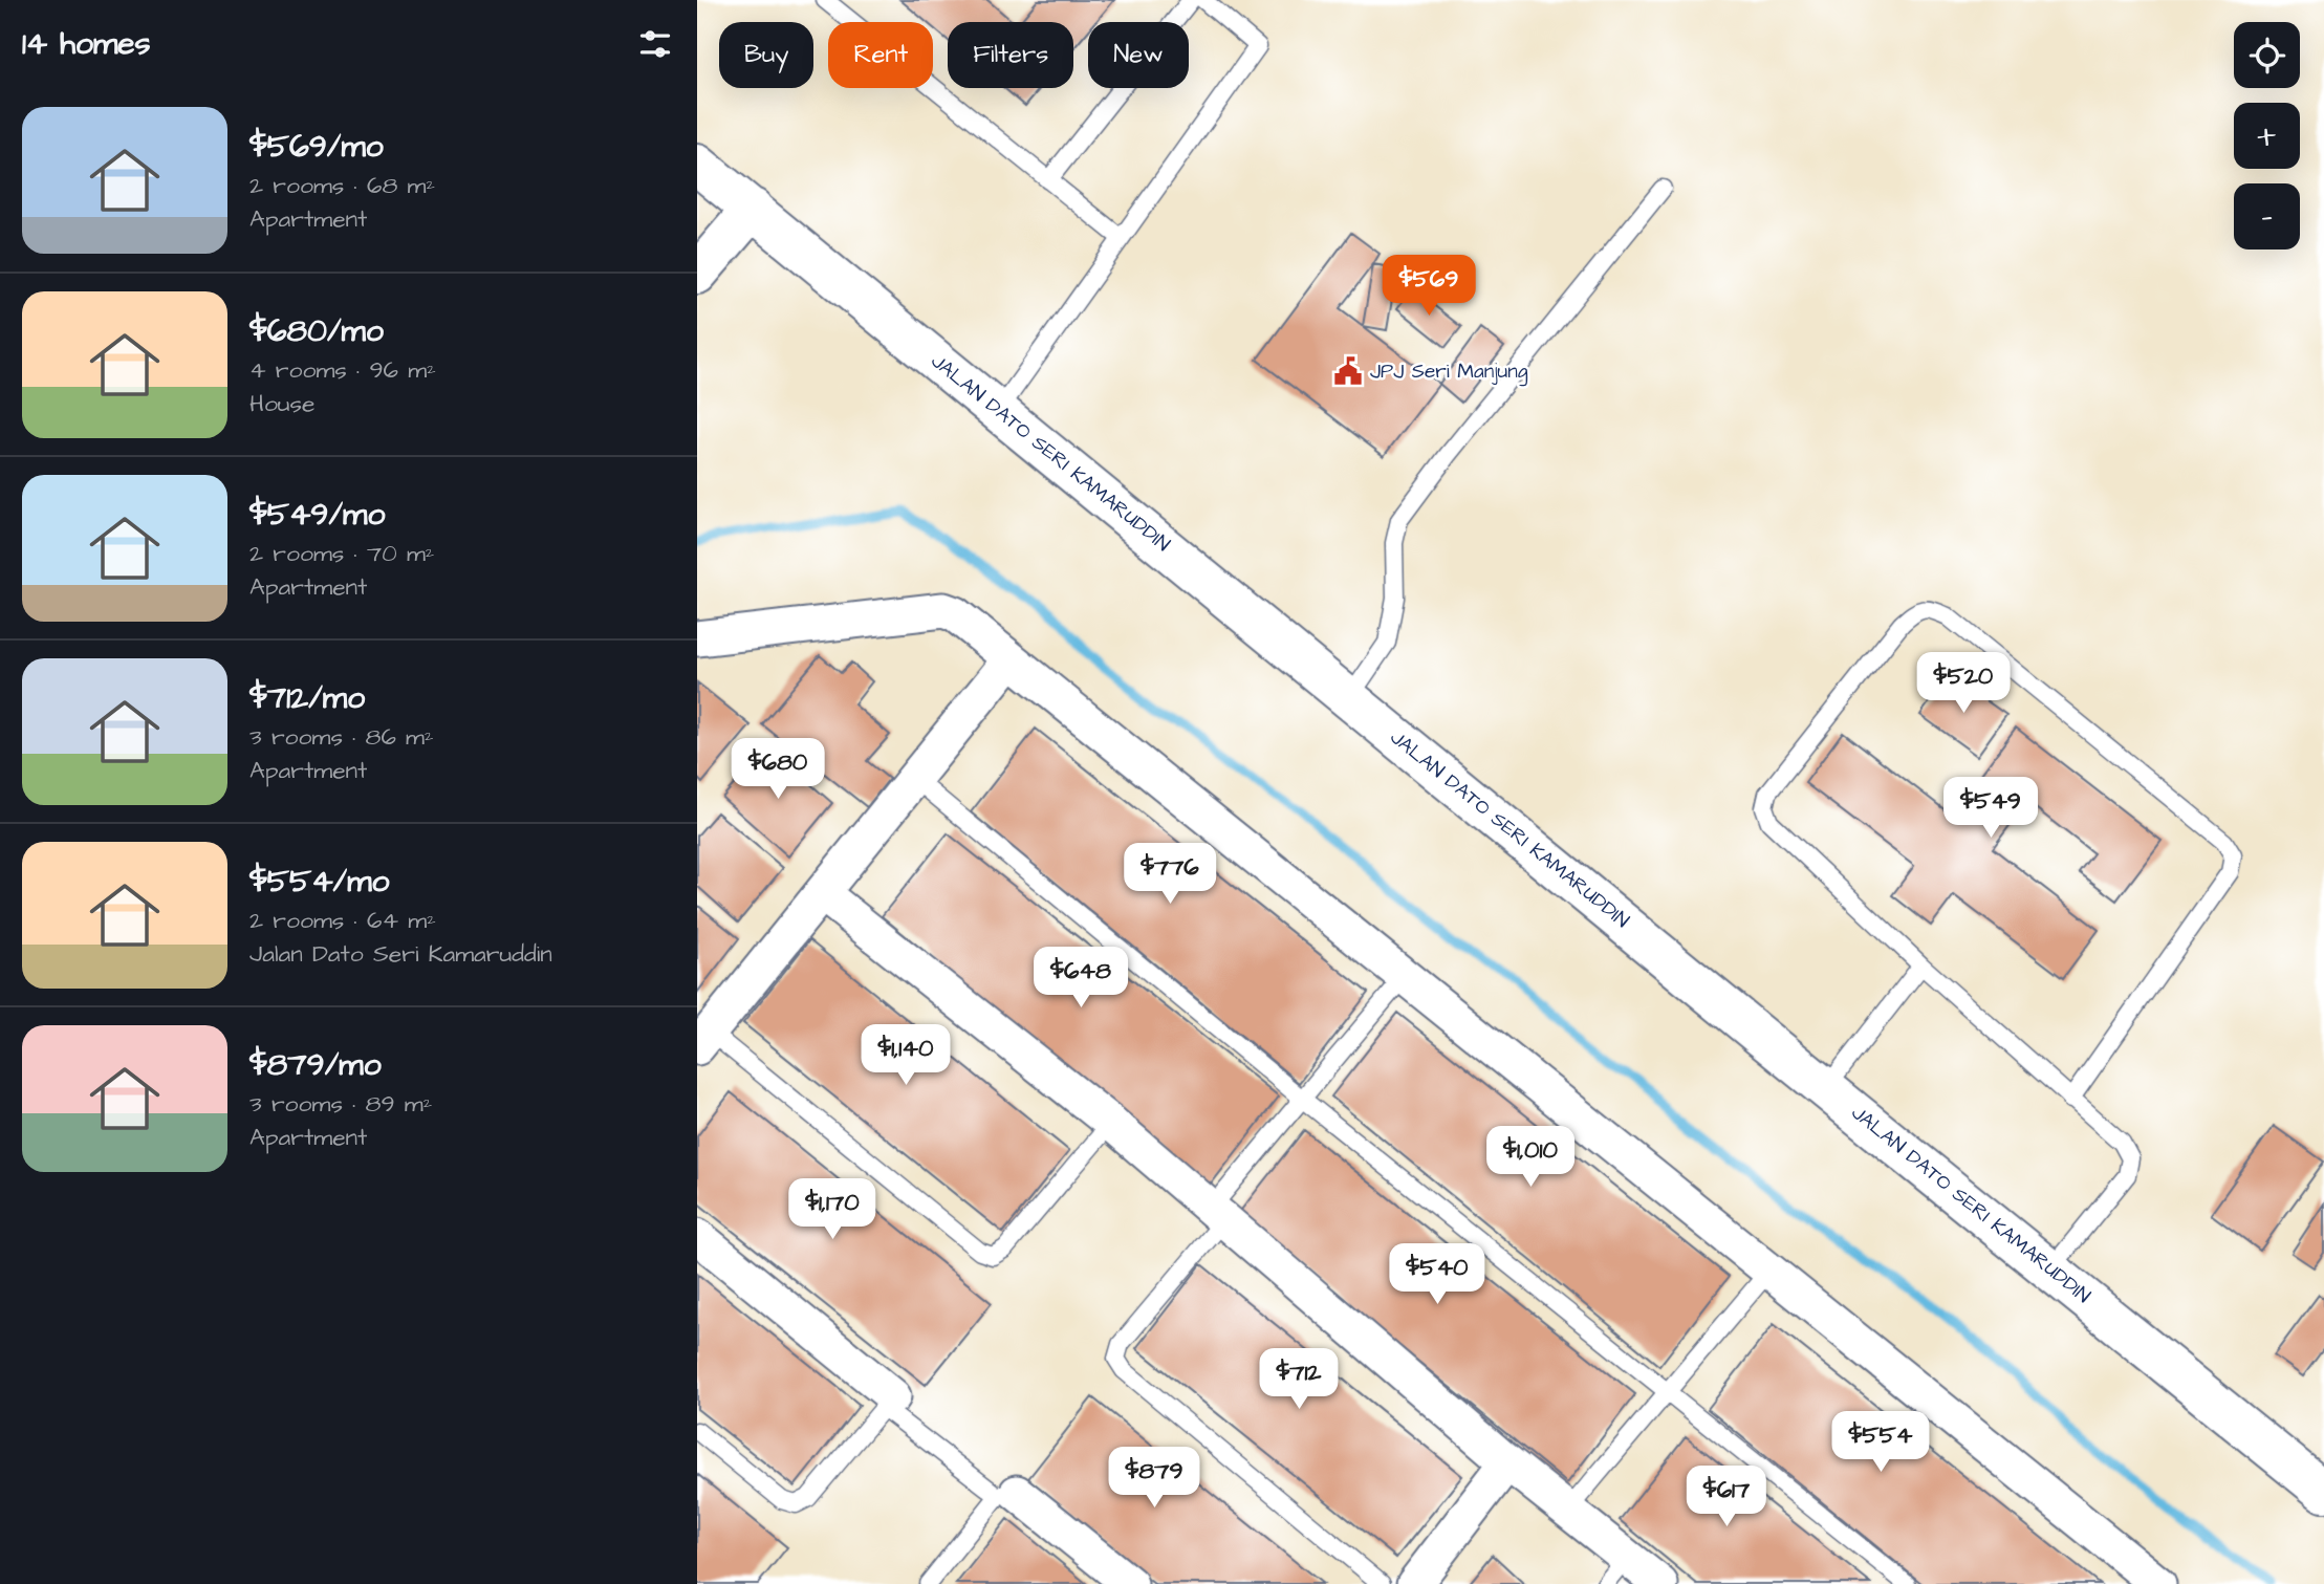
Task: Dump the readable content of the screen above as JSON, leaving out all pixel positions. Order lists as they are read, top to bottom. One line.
{"streets":{"street":["JALAN DATO SERI KAMARUDDIN"]},"places":{"public building":["JPJ Seri Manjung"]},"page":{"heading":"14 homes","map_buttons":["+","−"],"chip":["Buy","Rent","Filters","New"],"list":[{"name":"$569/mo","note":"2 rooms · 68 m² · Apartment"},{"name":"$680/mo","note":"4 rooms · 96 m² · House"},{"name":"$549/mo","note":"2 rooms · 70 m² · Apartment"},{"name":"$712/mo","note":"3 rooms · 86 m² · Apartment"},{"name":"$554/mo","note":"2 rooms · 64 m² · Jalan Dato Seri Kamaruddin"},{"name":"$879/mo","note":"3 rooms · 89 m² · Apartment"}],"price":["$569","$520","$680","$549","$776","$648","$1,140","$1,010","$1,170","$540","$712","$554","$879","$617"]}}
